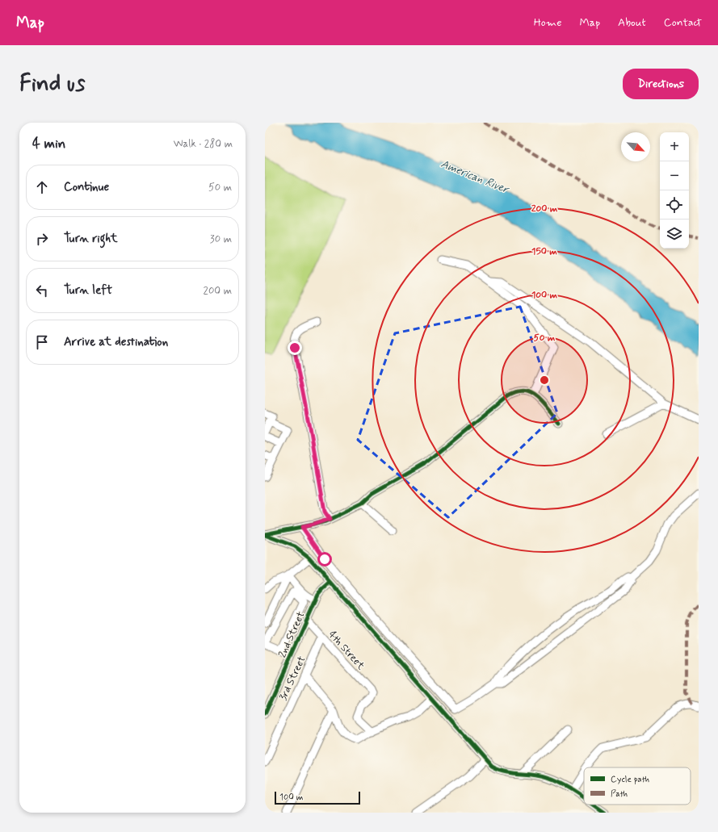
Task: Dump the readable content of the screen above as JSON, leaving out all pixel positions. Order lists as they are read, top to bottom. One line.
{"streets":{"street":["2nd Street","4th Street","3rd Street"]},"crossings":[["2nd Street","4th Street"],["4th Street","3rd Street"]],"water":["American River"],"legend":["Cycle path","Path"],"scale_bar":"100 m","north":"bottom right","page":{"header":"Map","nav":["Home","Map","About","Contact"],"buttons":"Directions","title":"Find us","heading":["4 min","Walk · 280 m"],"map_buttons":["+","−"],"list":[["Continue","50 m"],["Turn right","30 m"],["Turn left","200 m"],"Arrive at destination"],"scale":"100 m"},"rings":["200 m","150 m","100 m","50 m"]}
